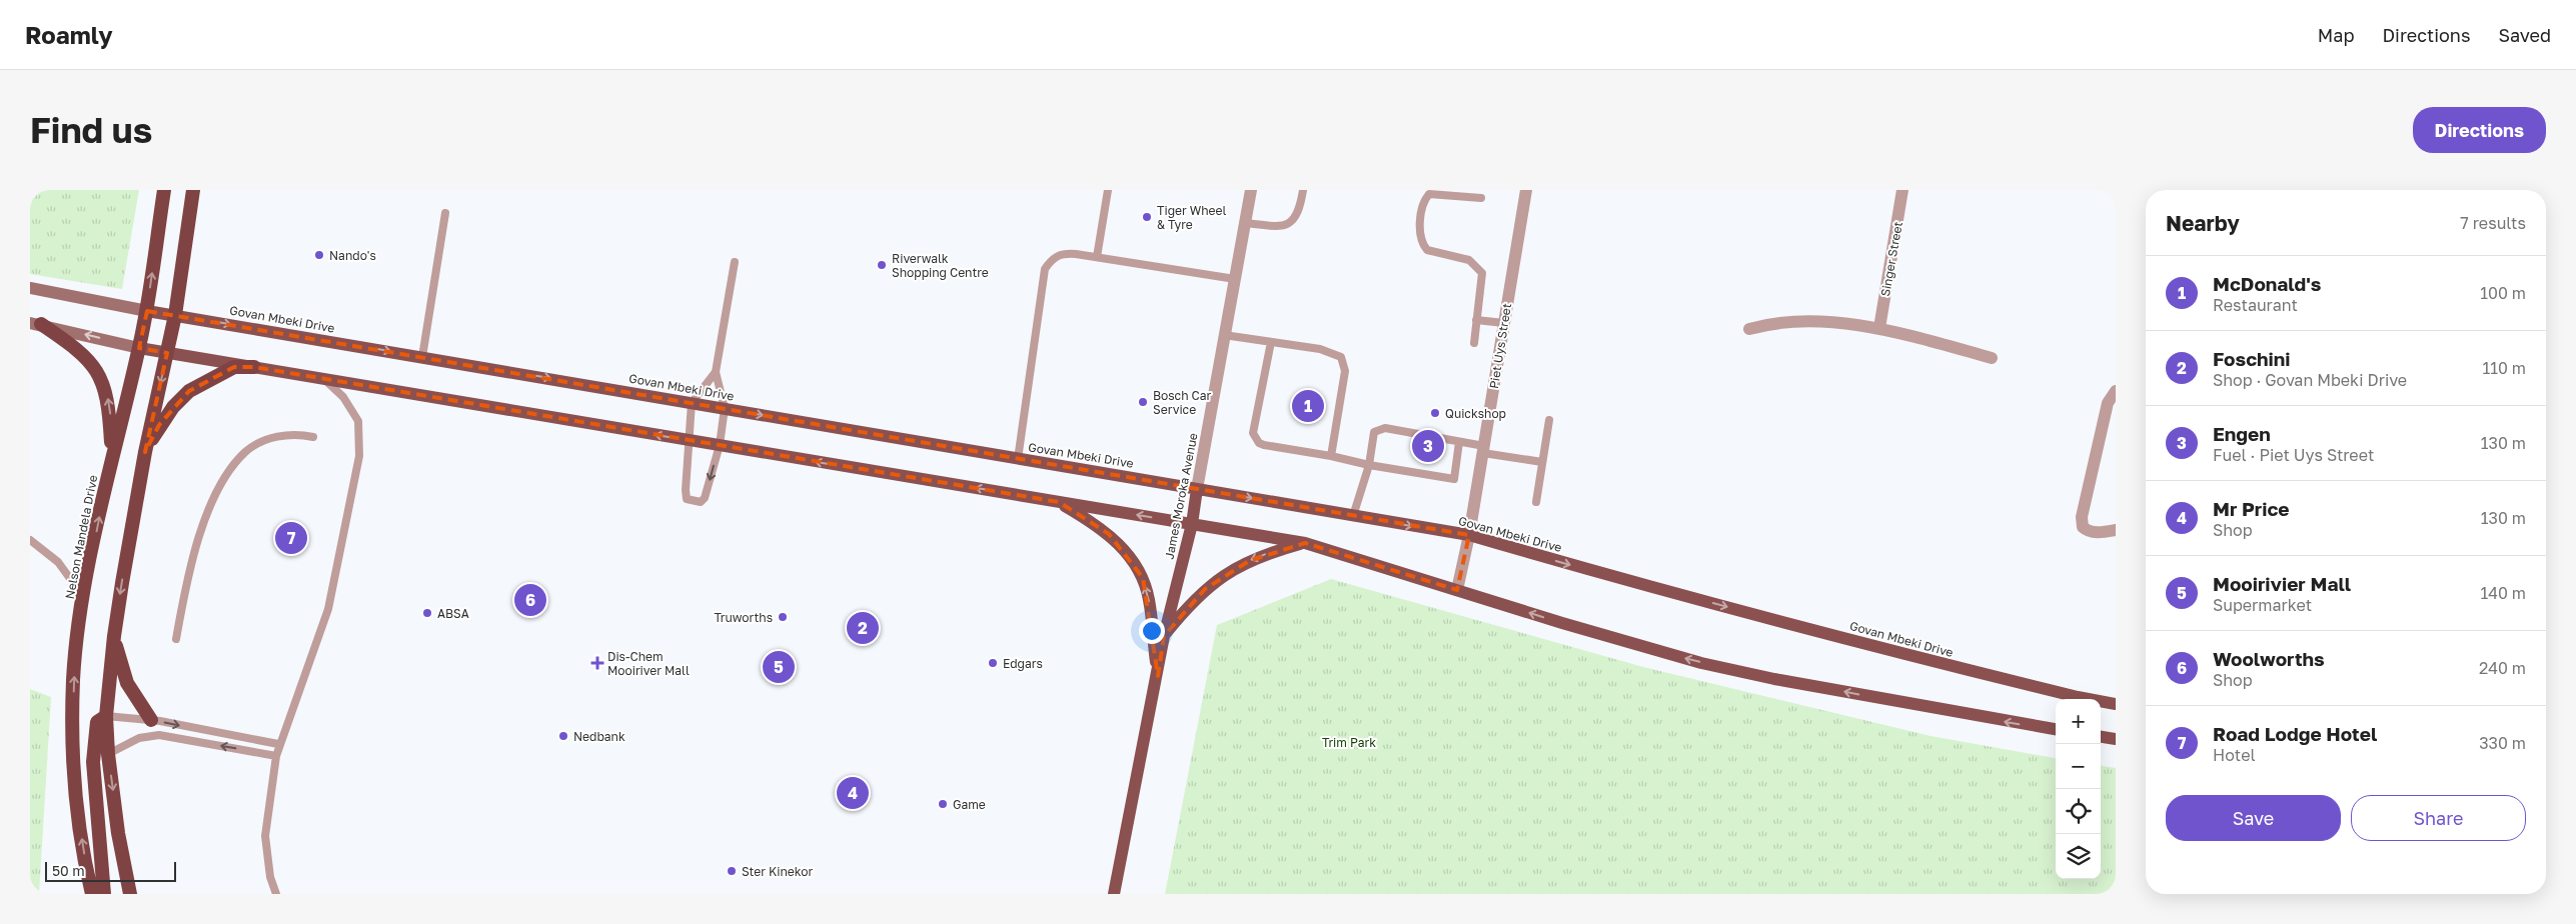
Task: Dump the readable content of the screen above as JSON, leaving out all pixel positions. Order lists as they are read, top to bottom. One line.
{"streets":{"highway":["Nelson Mandela Drive"],"main road":["Govan Mbeki Drive","James Moroka Avenue"],"street":["Singer Street","Piet Uys Street"]},"crossings":[["Govan Mbeki Drive","Piet Uys Street"],["Govan Mbeki Drive","James Moroka Avenue"],["Govan Mbeki Drive","Nelson Mandela Drive"]],"parks":["Trim Park"],"places":{"other":["Tiger Wheel & Tyre","Nando's","Riverwalk Shopping Centre","Bosch Car Service","Quickshop","ABSA","Truworths","Edgars","Nedbank","Game","Ster Kinekor"],"health":["Dis-Chem Mooiriver Mall"]},"scale_bar":"50 m","page":{"header":"Roamly","nav":["Map","Directions","Saved"],"buttons":["Directions",["Save","Share"]],"title":"Find us","heading":["Nearby","7 results"],"list":[{"mark":"1","name":"McDonald's","note":"Restaurant","value":"100 m"},{"mark":"2","name":"Foschini","note":"Shop · Govan Mbeki Drive","value":"110 m"},{"mark":"3","name":"Engen","note":"Fuel · Piet Uys Street","value":"130 m"},{"mark":"4","name":"Mr Price","note":"Shop","value":"130 m"},{"mark":"5","name":"Mooirivier Mall","note":"Supermarket","value":"140 m"},{"mark":"6","name":"Woolworths","note":"Shop","value":"240 m"},{"mark":"7","name":"Road Lodge Hotel","note":"Hotel","value":"330 m"}],"pins":["1","3","7","6","2","5","4"],"map_buttons":["+","−"],"scale":"50 m"}}
